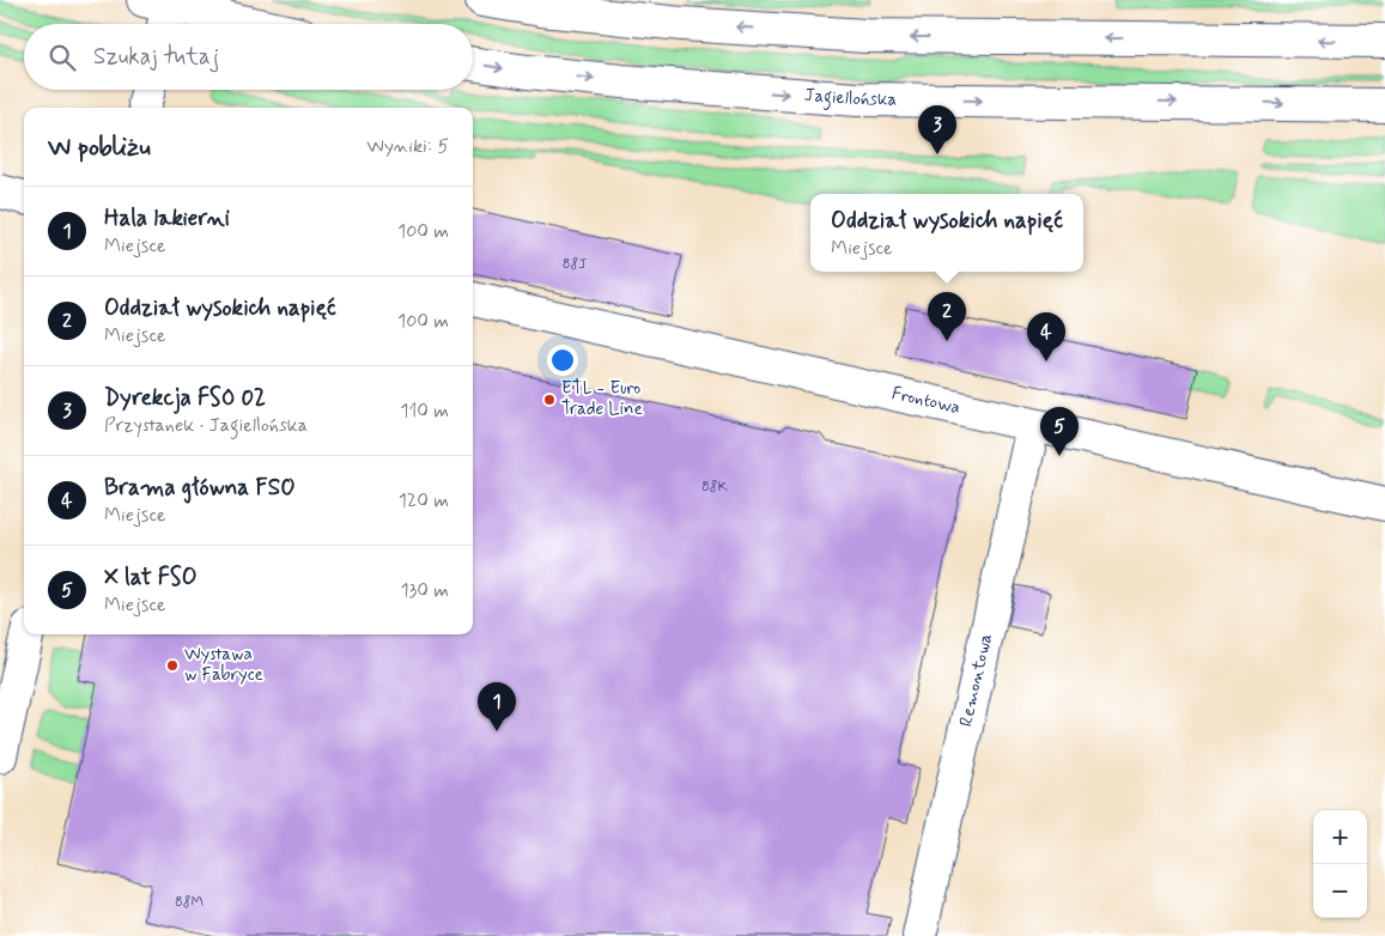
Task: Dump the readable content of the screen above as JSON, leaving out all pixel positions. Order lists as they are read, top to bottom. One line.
{"streets":{"main road":["Jagiellońska","Frontowa","Remontowa"]},"crossings":[["Frontowa","Remontowa"]],"places":["ETL - Euro Trade Line","Wystawa w Fabryce"],"house_numbers":["88J","88K","88M"],"page":{"search":"Szukaj tutaj","pins":["3","2","4","5","1"],"heading":["W pobliżu","Wyniki: 5"],"list":[{"mark":"1","name":"Hala lakierni","note":"Miejsce","value":"100 m"},{"mark":"2","name":"Oddział wysokich napięć","note":"Miejsce","value":"100 m"},{"mark":"3","name":"Dyrekcja FSO 02","note":"Przystanek · Jagiellońska","value":"110 m"},{"mark":"4","name":"Brama główna FSO","note":"Miejsce","value":"120 m"},{"mark":"5","name":"X lat FSO","note":"Miejsce","value":"130 m"}],"popup":["Oddział wysokich napięć","Miejsce"],"map_buttons":["+","−"]}}
